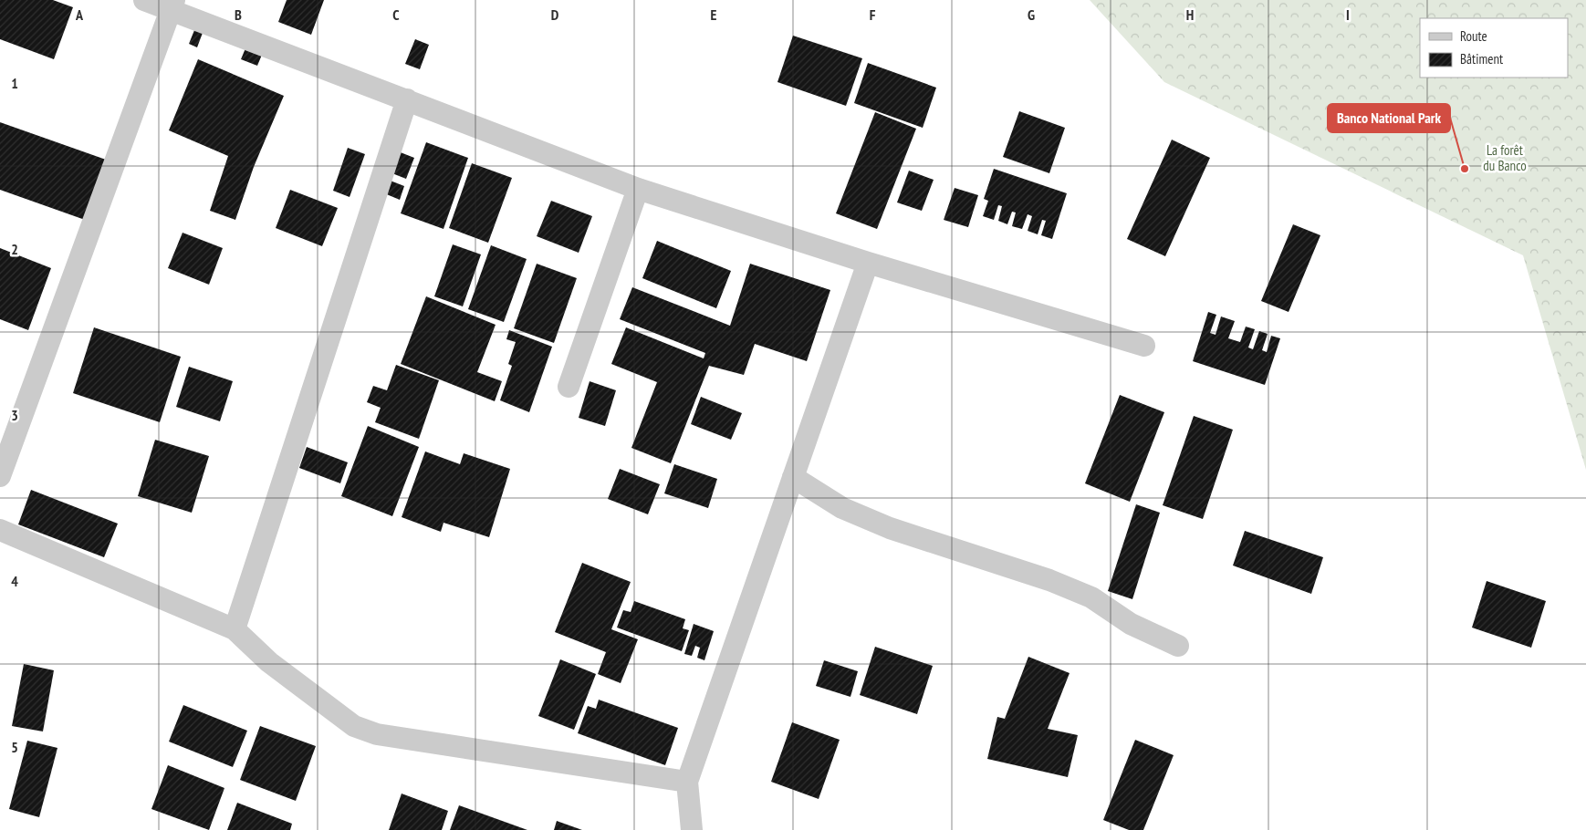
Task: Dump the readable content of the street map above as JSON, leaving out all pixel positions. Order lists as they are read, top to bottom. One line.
{"parks":["La forêt du Banco"],"places":["Banco National Park"],"legend":["Route","Bâtiment"],"grid":{"columns":["A","B","C","D","E","F","G","H","I"],"rows":["1","2","3","4","5"]}}
